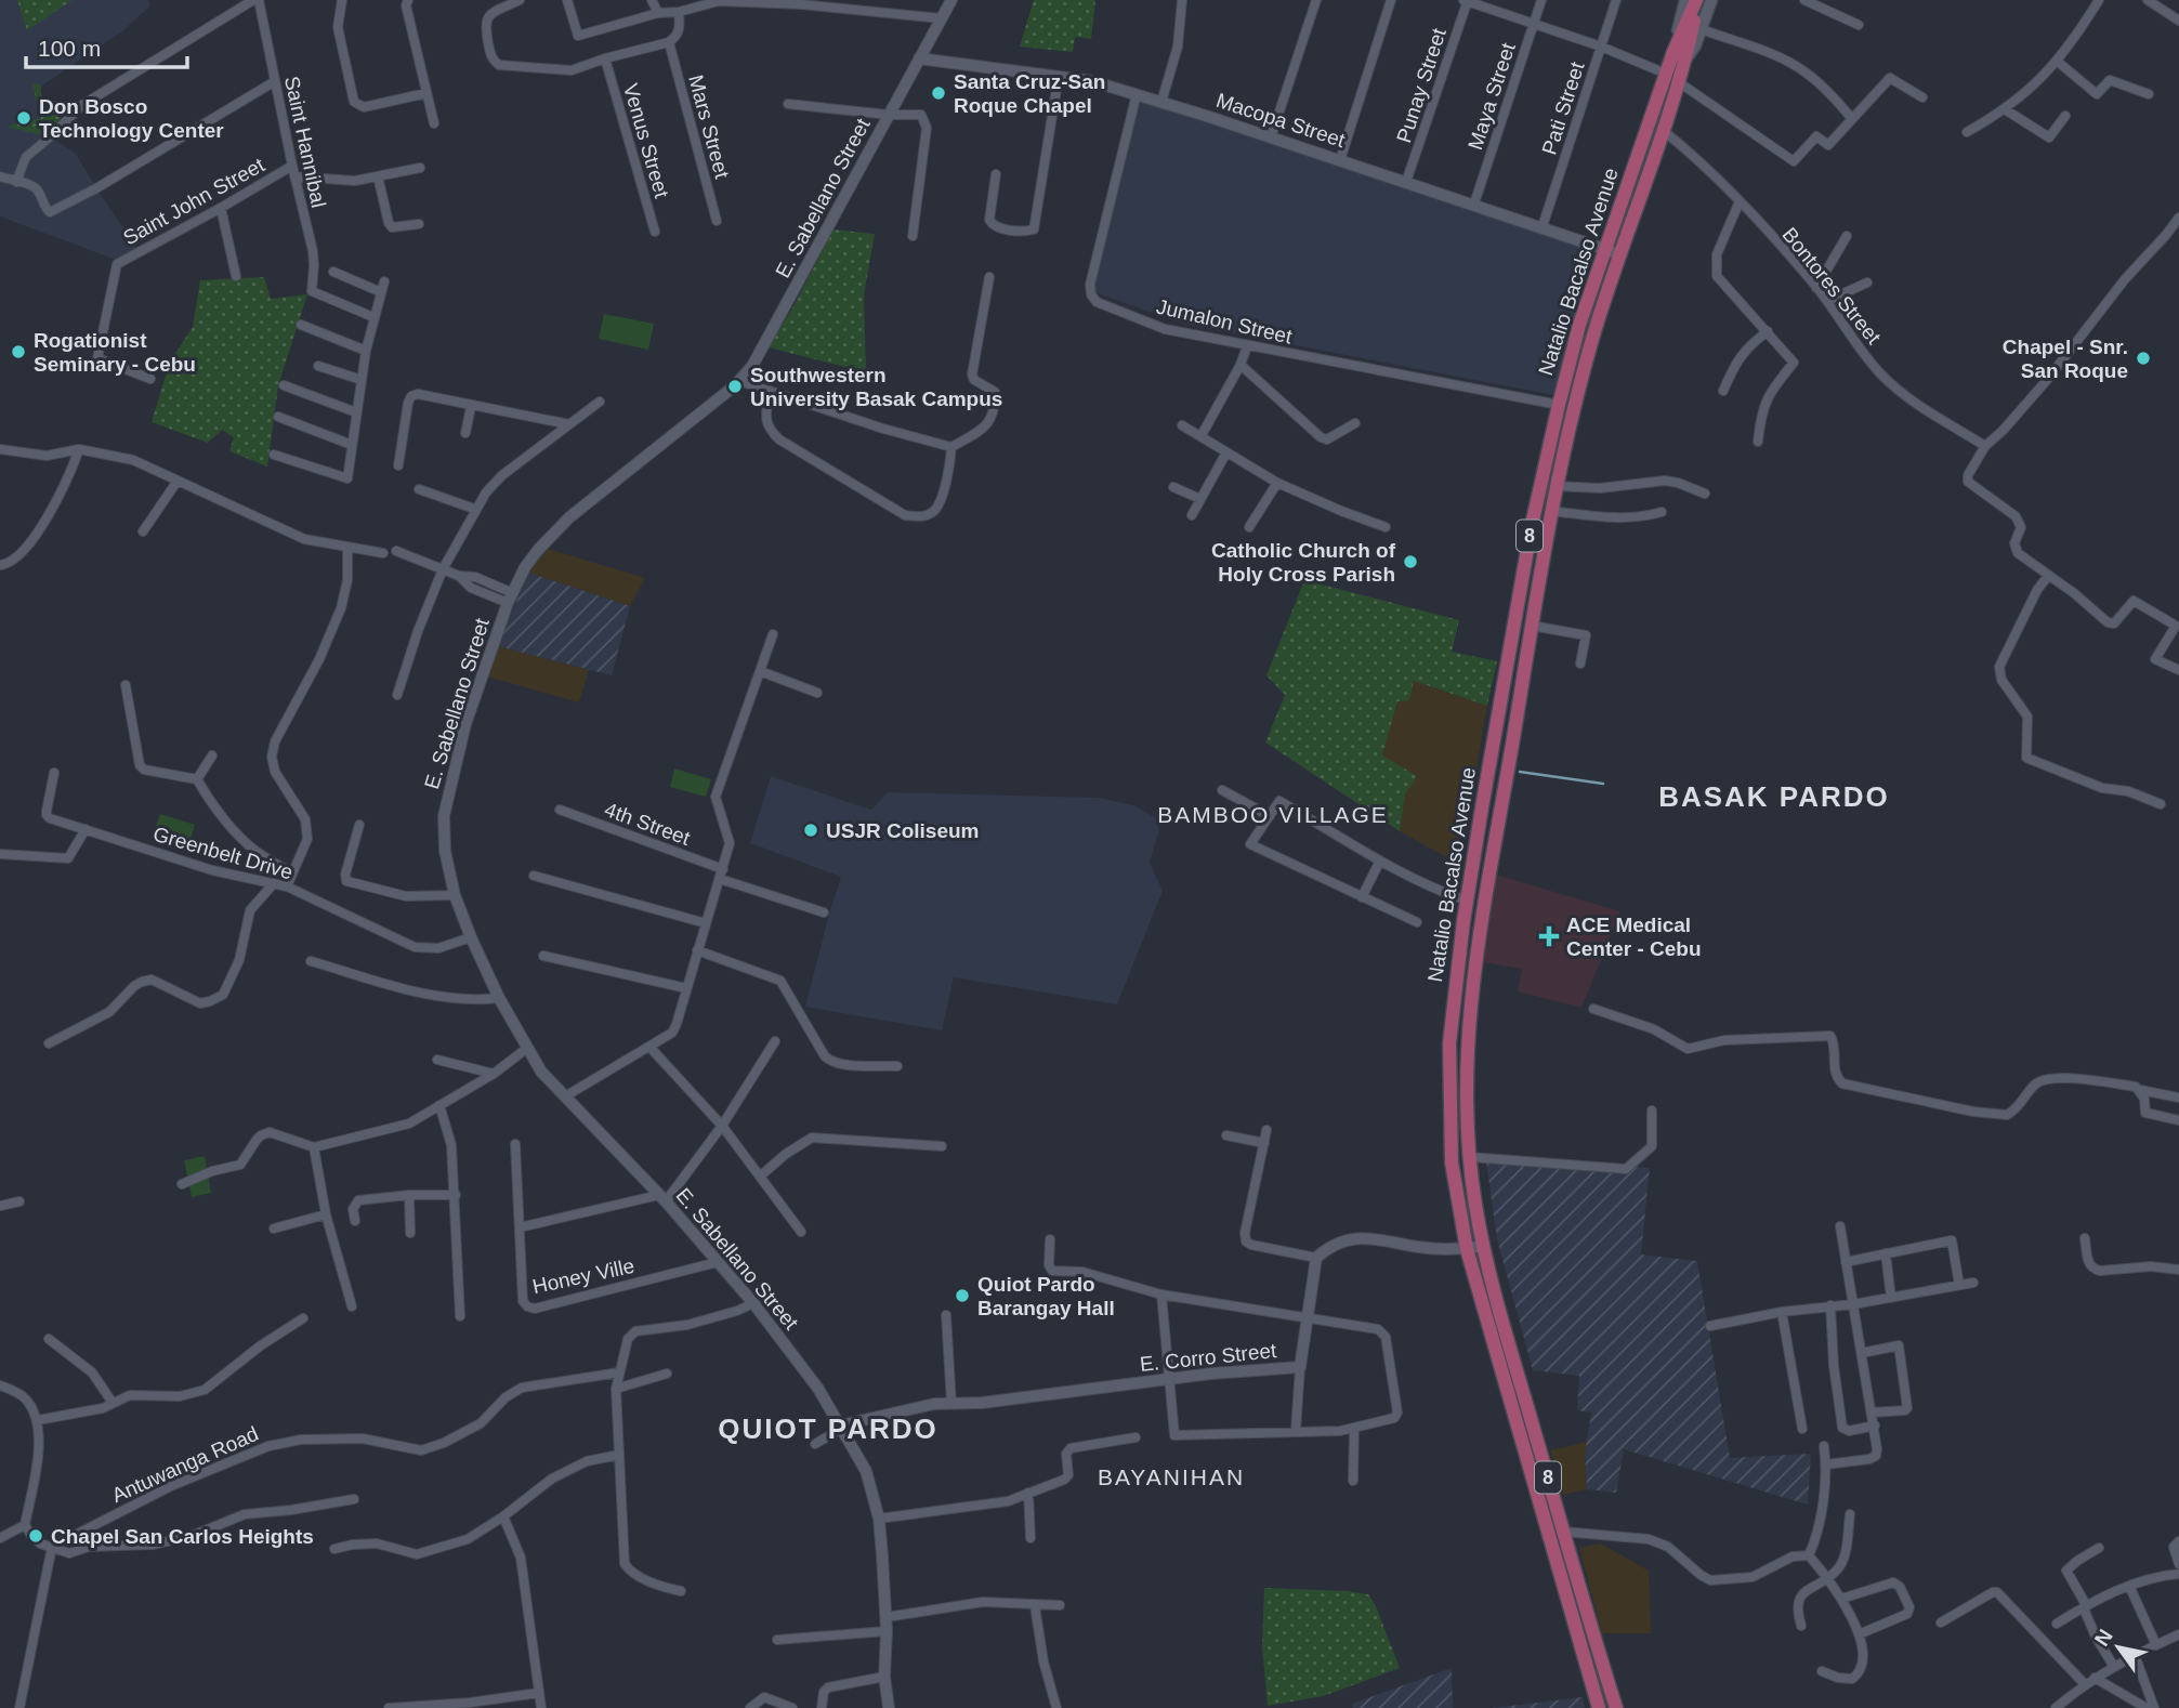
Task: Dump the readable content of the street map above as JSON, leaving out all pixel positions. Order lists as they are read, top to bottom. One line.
{"streets":{"main road":["Natalio Bacalso Avenue","8"],"street":["Punay Street","Maya Street","Pati Street","Macopa Street","Mars Street","Venus Street","Saint Hannibal","E. Sabellano Street","Saint John Street","Bontores Street","Jumalon Street","4th Street","Greenbelt Drive","Honey Ville","E. Corro Street","Antuwanga Road"]},"crossings":[["Punay Street","Macopa Street"],["Maya Street","Macopa Street"],["Pati Street","Macopa Street"],["Macopa Street","E. Sabellano Street"],["Macopa Street","Natalio Bacalso Avenue"],["Macopa Street","Jumalon Street"],["Saint Hannibal","Saint John Street"],["E. Sabellano Street","Greenbelt Drive"],["E. Sabellano Street","Honey Ville"],["E. Sabellano Street","E. Corro Street"],["Natalio Bacalso Avenue","Bontores Street"],["Natalio Bacalso Avenue","Jumalon Street"]],"districts":["BASAK PARDO","BAMBOO VILLAGE","QUIOT PARDO","BAYANIHAN"],"places":{"other":["Santa Cruz-San Roque Chapel","Don Bosco Technology Center","Rogationist Seminary - Cebu","Chapel - Snr. San Roque","Southwestern University Basak Campus","Catholic Church of Holy Cross Parish","USJR Coliseum","Quiot Pardo Barangay Hall","Chapel San Carlos Heights"],"health":["ACE Medical Center - Cebu"]},"scale_bar":"100 m","north":"top left"}
